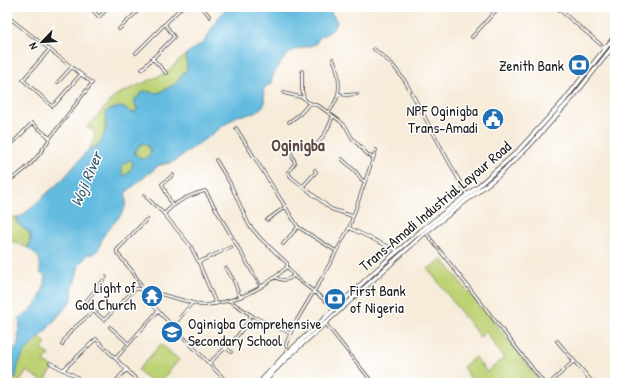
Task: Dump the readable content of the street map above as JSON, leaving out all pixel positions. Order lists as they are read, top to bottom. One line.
{"streets":{"main road":["Trans-Amadi Industrial Layour Road"]},"districts":["Oginigba"],"water":["Woji River"],"places":{"bank":["Zenith Bank","First Bank of Nigeria"],"public building":["NPF Oginigba Trans-Amadi"],"temple":["Light of God Church"],"school or university":["Oginigba Comprehensive Secondary School"]},"north":"bottom left"}
